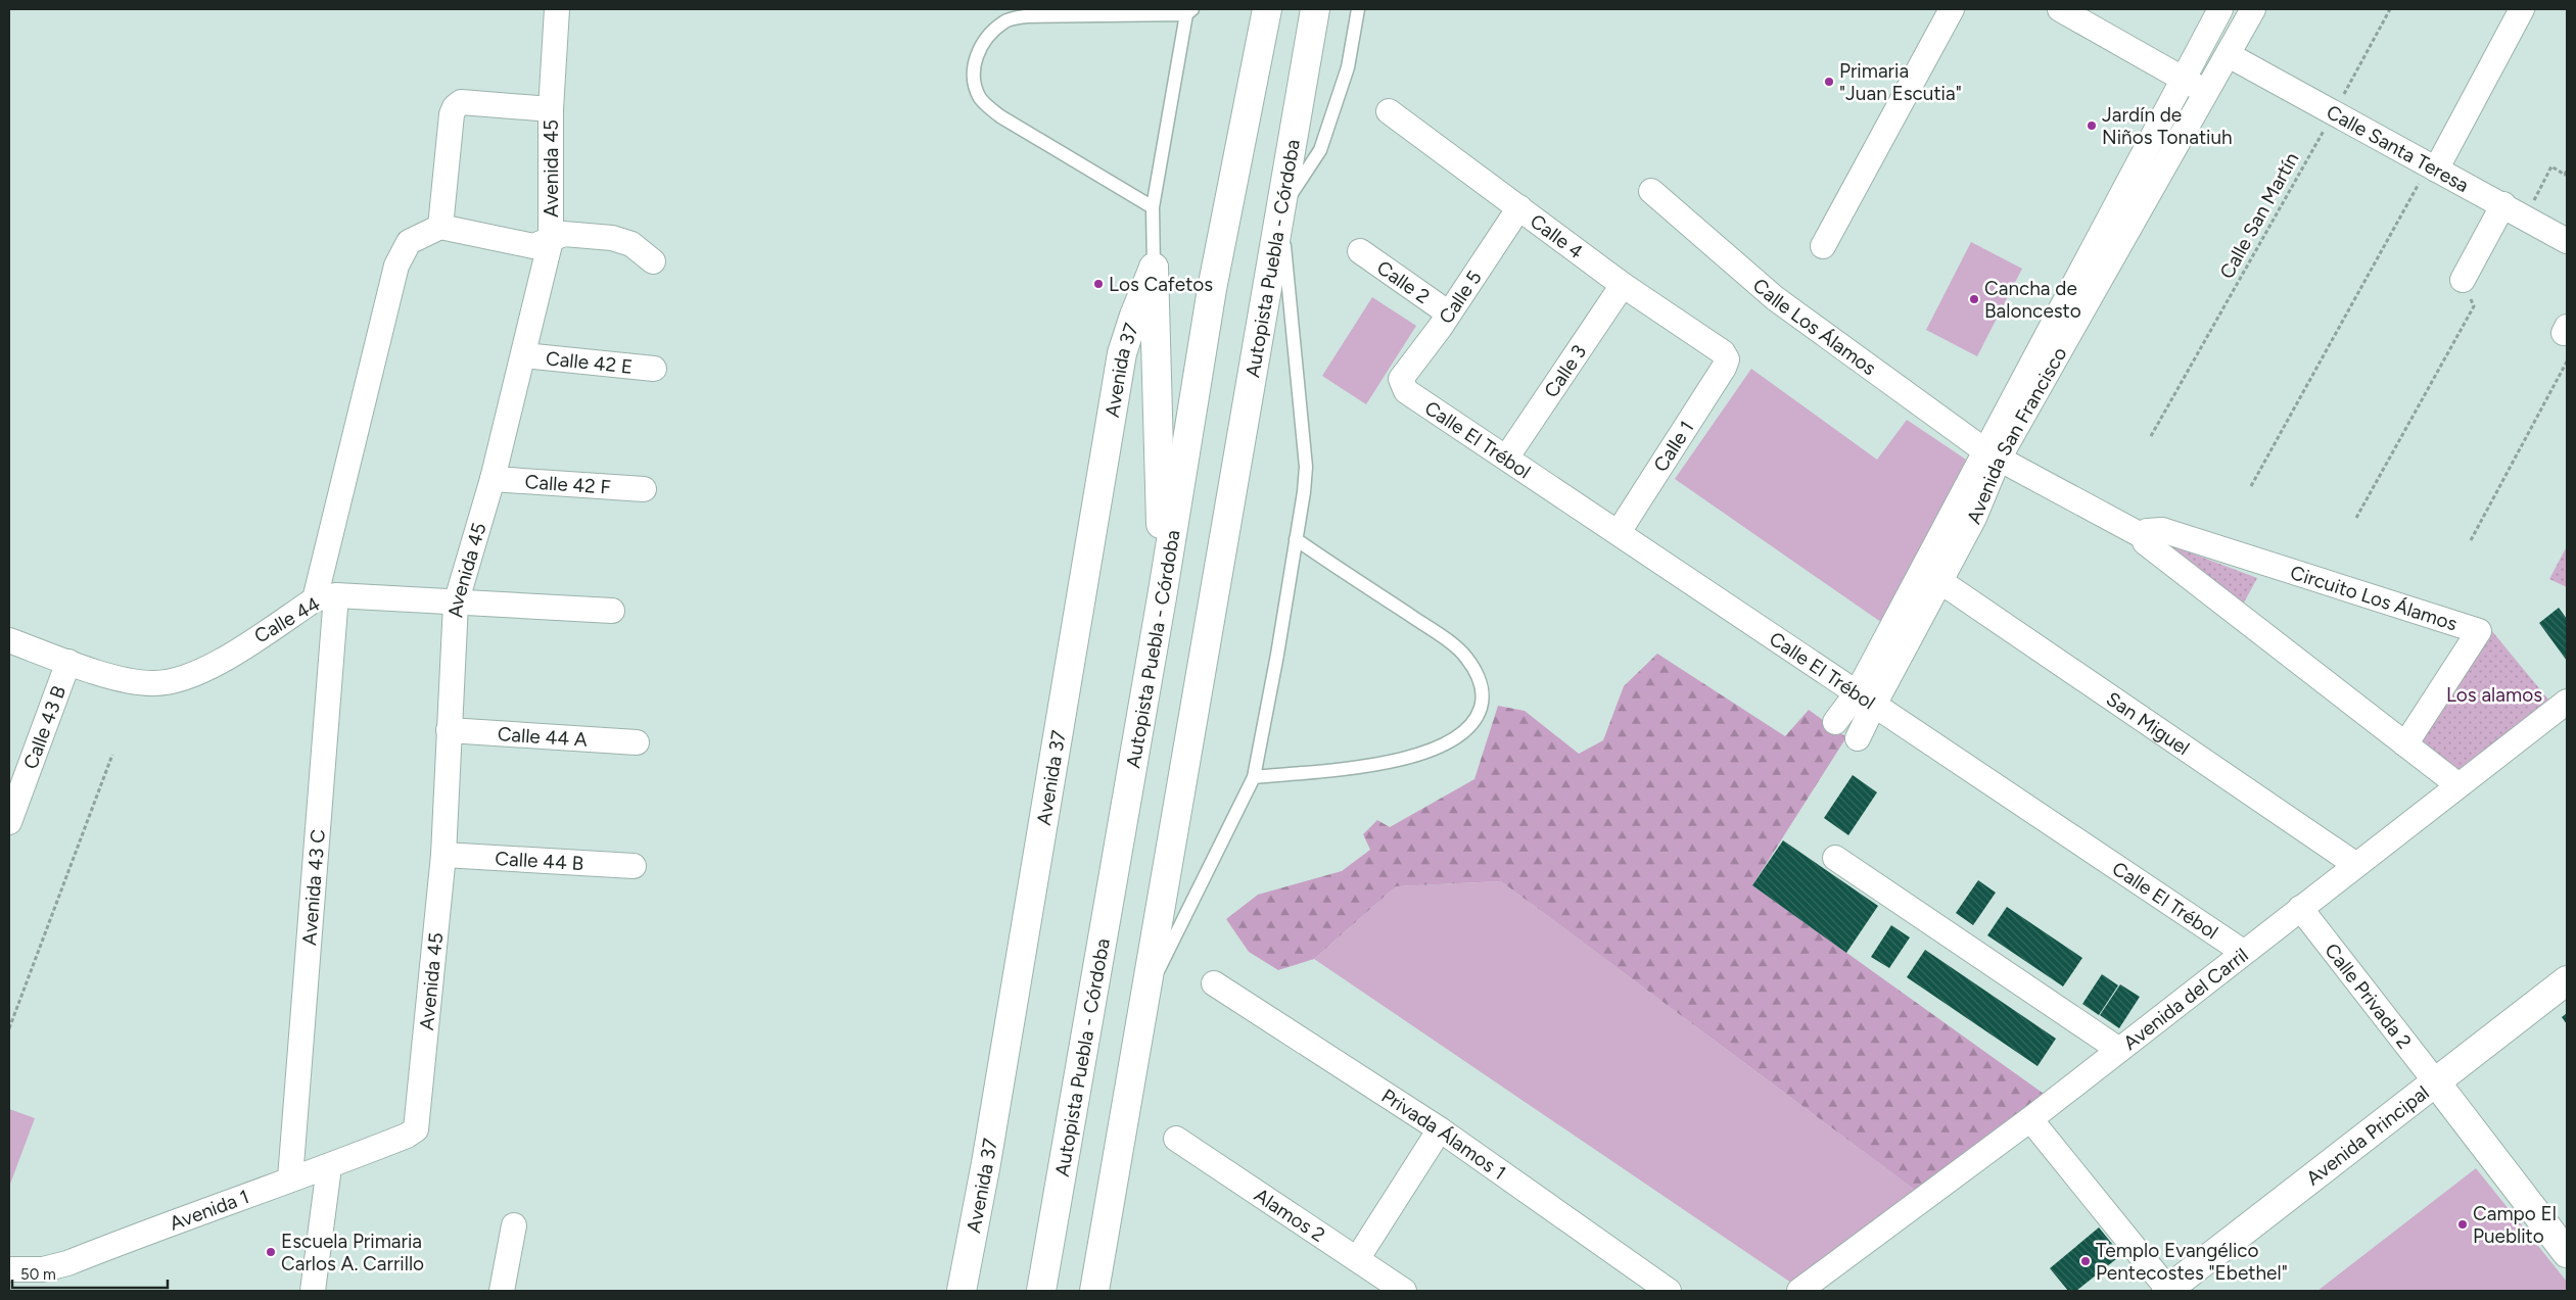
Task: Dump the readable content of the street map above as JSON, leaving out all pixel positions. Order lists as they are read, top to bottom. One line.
{"streets":{"main road":["Autopista Puebla - Córdoba","Avenida 37","Avenida Principal"],"street":["Calle Santa Teresa","Avenida 45","Calle 4","Calle 2","Calle 5","Calle Los Álamos","Calle 42 E","Calle 3","Avenida San Francisco","Calle El Trébol","Calle 1","Calle 42 F","Circuito Los Álamos","Calle 44","San Miguel","Calle 43 B","Calle 44 A","Calle 44 B","Avenida 43 C","Calle Privada 2","Avenida del Carril","Privada Álamos 1","Avenida 1","Alamos 2"],"path":["Calle San Martín"]},"crossings":[["Calle Santa Teresa","Calle San Martín"],["Calle Santa Teresa","Avenida San Francisco"],["Avenida 45","Calle 42 E"],["Avenida 45","Calle 42 F"],["Avenida 45","Calle 44"],["Avenida 45","Calle 44 A"],["Avenida 45","Calle 44 B"],["Avenida 45","Avenida 1"],["Calle 4","Calle 5"],["Calle 4","Calle 3"],["Calle 4","Calle 1"],["Calle 2","Calle 5"],["Calle 5","Calle El Trébol"],["Calle Los Álamos","Avenida San Francisco"],["Calle 3","Calle El Trébol"],["Avenida San Francisco","Calle El Trébol"],["Avenida San Francisco","San Miguel"],["Calle El Trébol","Calle 1"],["Calle El Trébol","Avenida del Carril"],["Calle 44","Calle 43 B"],["Calle 44","Avenida 43 C"],["San Miguel","Avenida del Carril"],["Avenida 43 C","Avenida 1"],["Calle Privada 2","Avenida del Carril"],["Calle Privada 2","Avenida Principal"]],"parks":["Los alamos"],"places":["Primaria \"Juan Escutia\"","Jardín de Niños Tonatiuh","Los Cafetos","Cancha de Baloncesto","Campo El Pueblito","Escuela Primaria Carlos A. Carrillo","Templo Evangélico Pentecostes \"Ebethel\""],"scale_bar":"50 m"}
